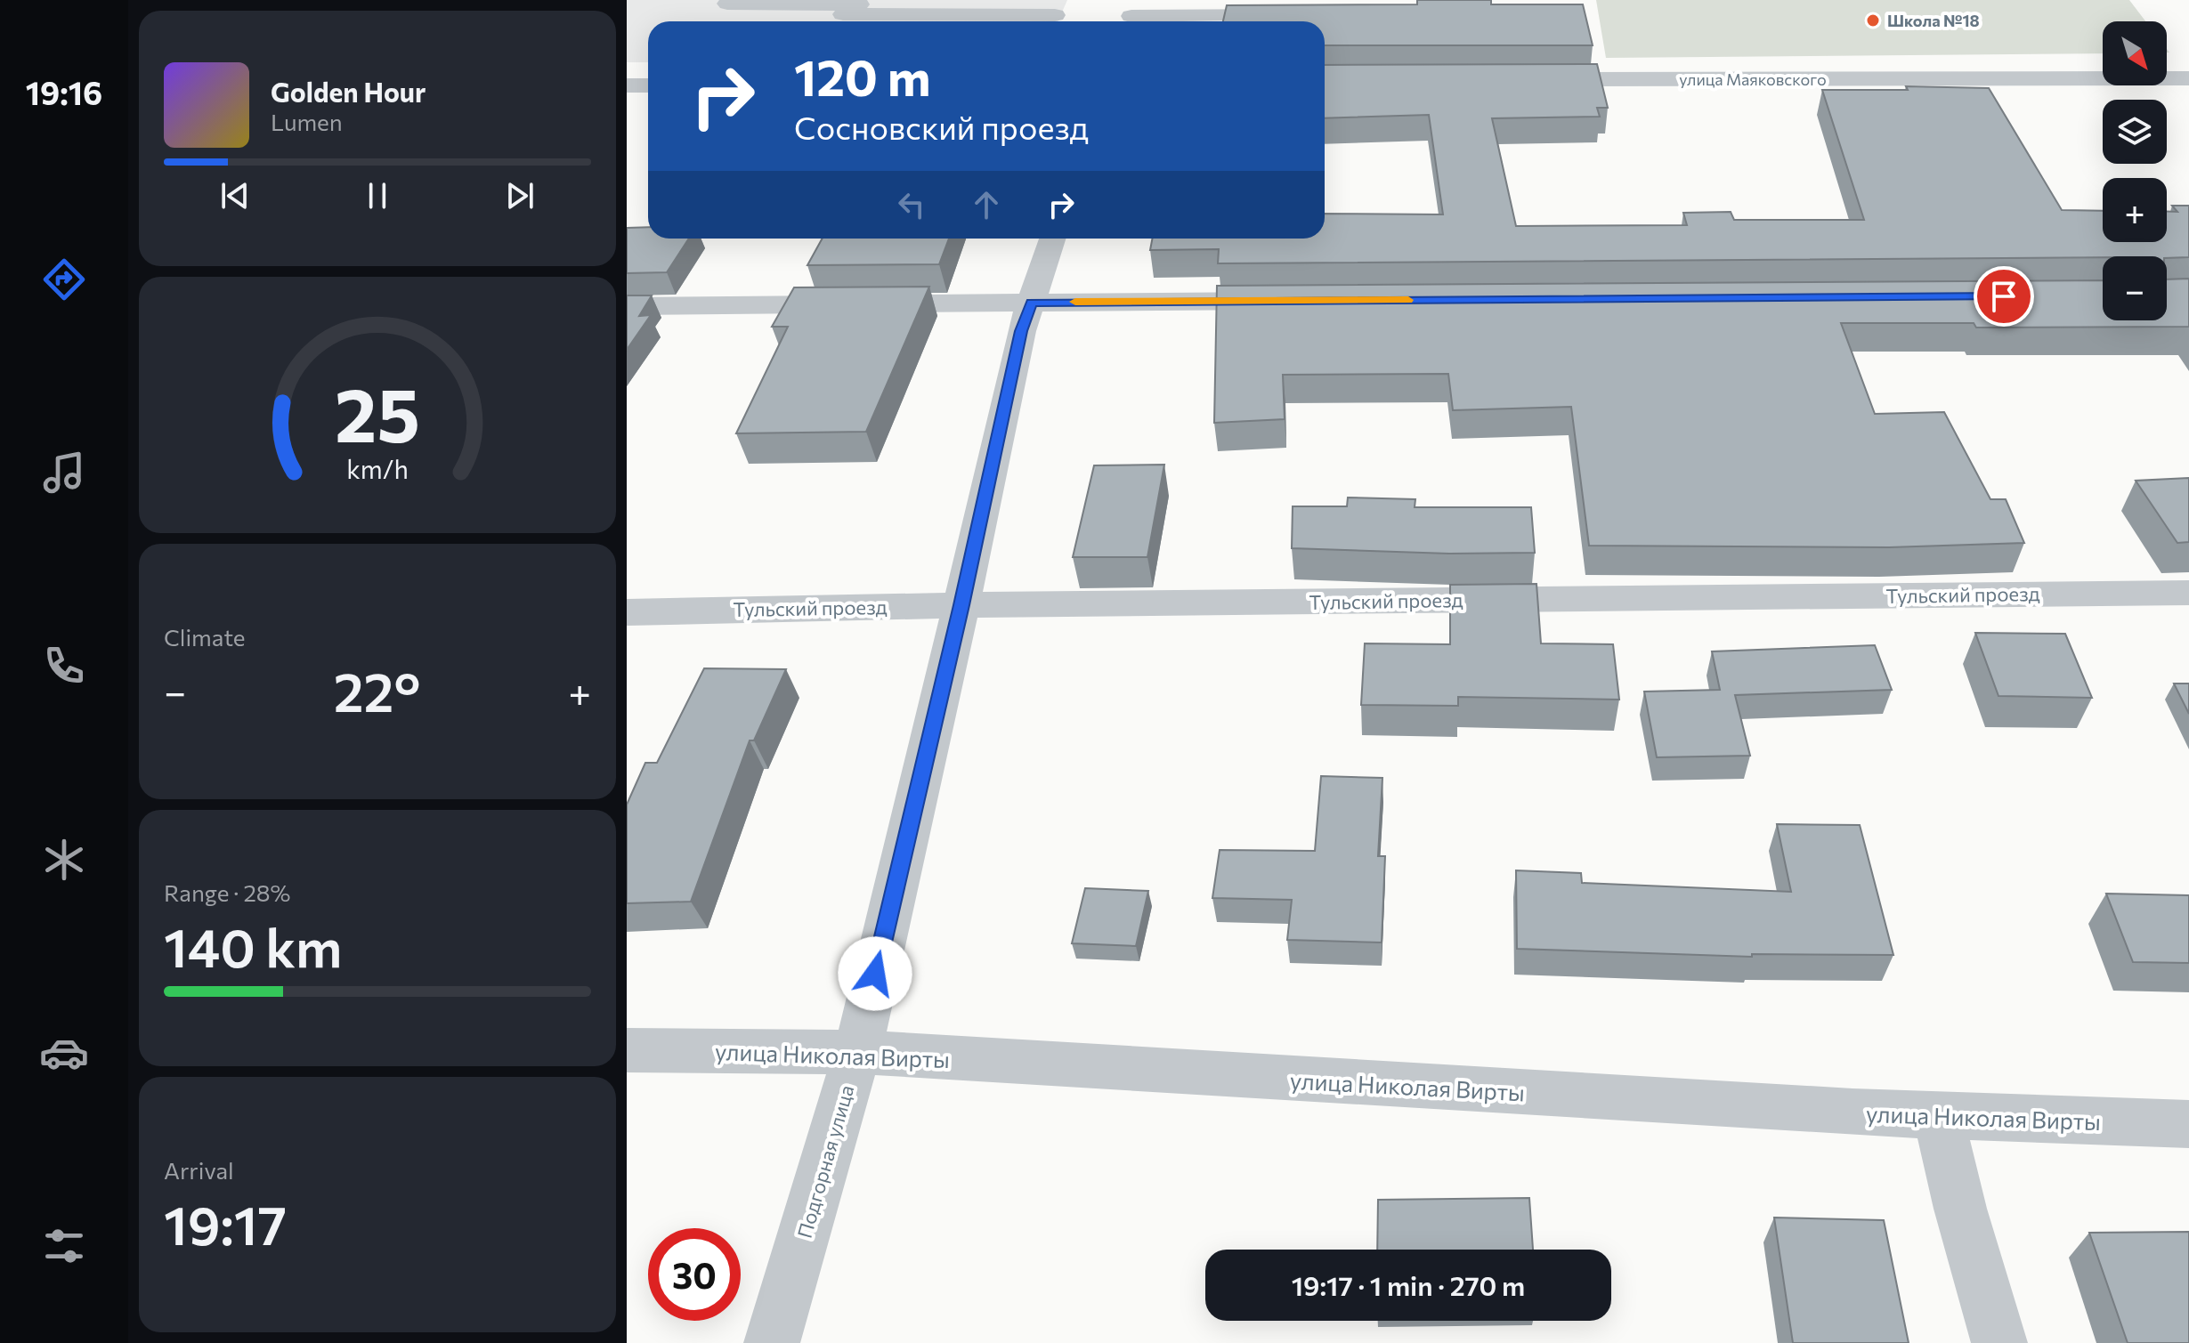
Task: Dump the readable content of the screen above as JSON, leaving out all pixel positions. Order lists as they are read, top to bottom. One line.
{"streets":{"street":["улица Маяковского","Тульский проезд","улица Николая Вирты","Подгорная улица"]},"crossings":[["Тульский проезд","Подгорная улица"],["улица Николая Вирты","Подгорная улица"]],"places":["Школа №18"],"north":"bottom right","page":{"tabs":"19:16","map_buttons":["+","−"],"turn":["120 m","Сосновский проезд"],"song":["Golden Hour","Lumen"],"tile":["Climate",["Range · 28%","140 km"],["Arrival","19:17"]],"heat":["−","22°","+"],"limit":"30","trip":"19:17 · 1 min · 270 m","gauge":["25","km/h"]}}
